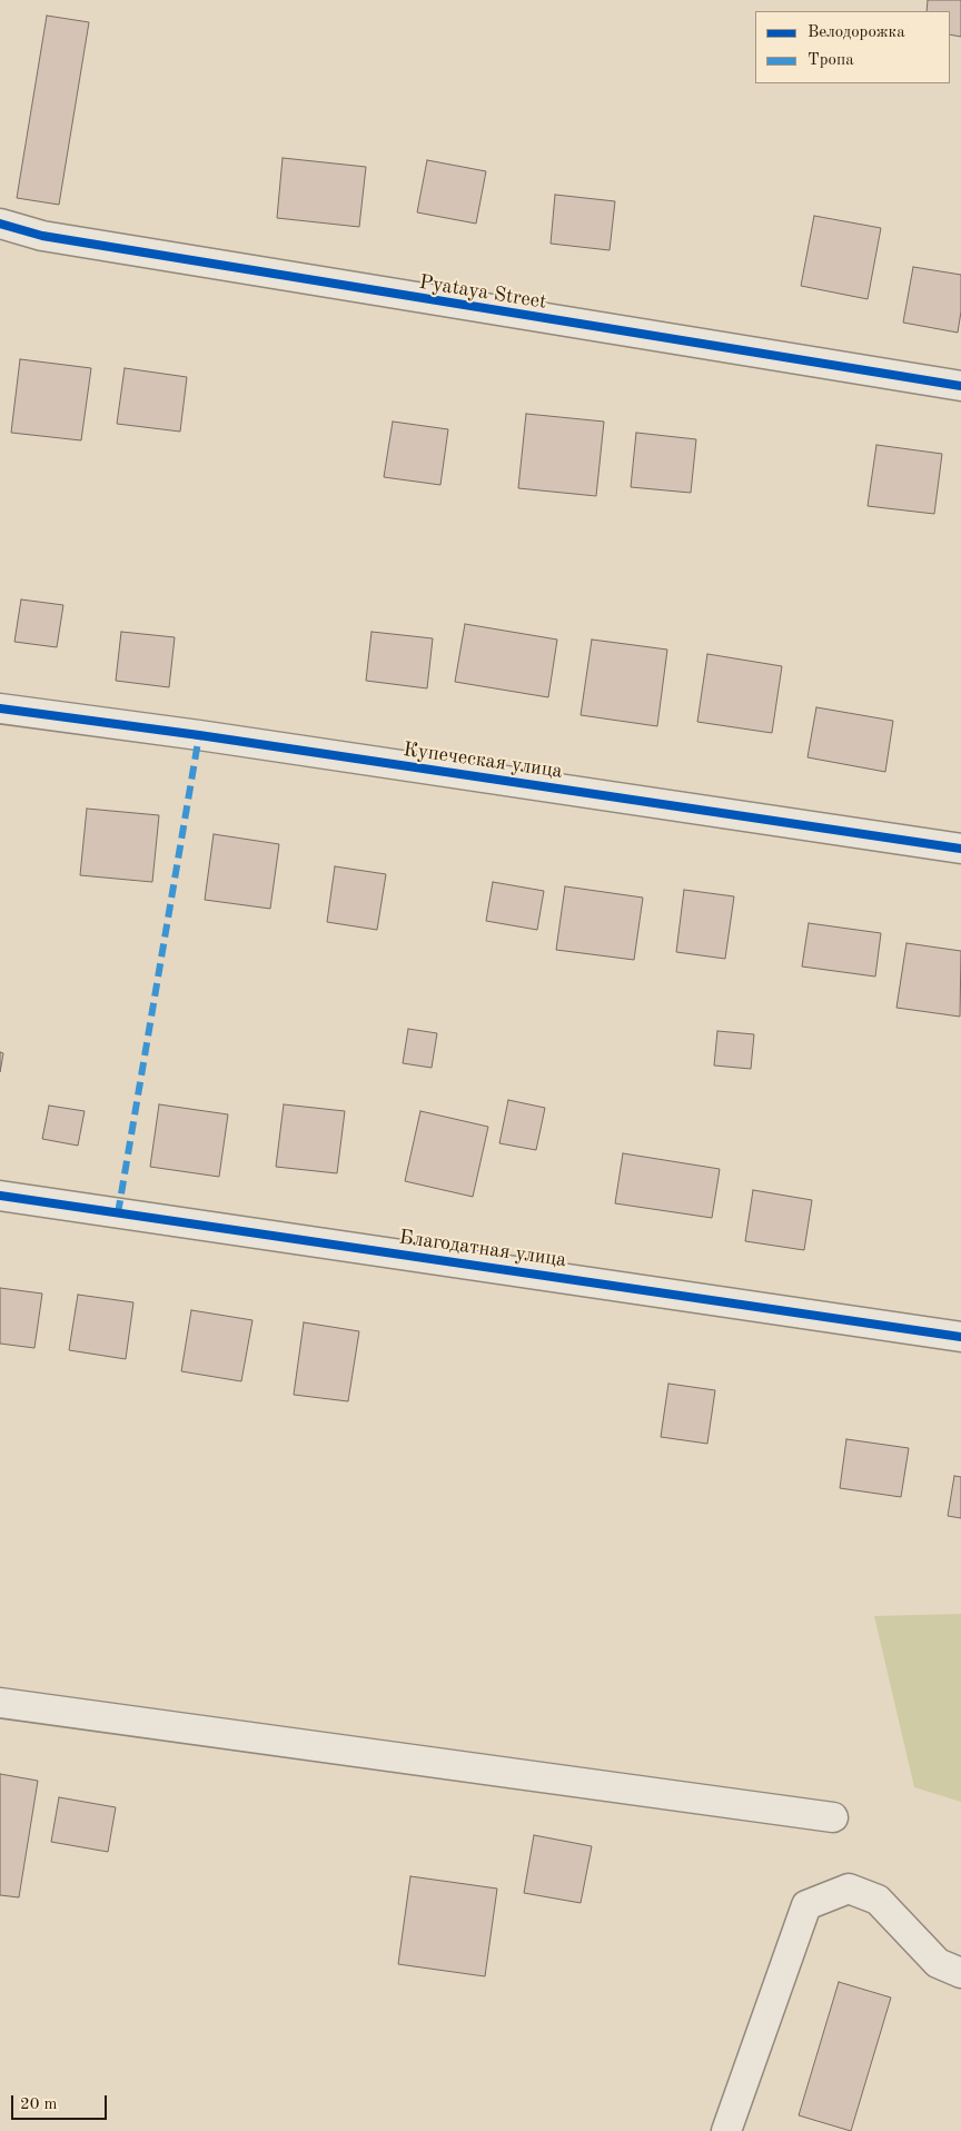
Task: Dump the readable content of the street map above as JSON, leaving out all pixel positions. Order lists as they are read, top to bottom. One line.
{"streets":{"street":["Pyataya Street","Купеческая улица","Благодатная улица"]},"legend":["Велодорожка","Тропа"],"scale_bar":"20 m"}
